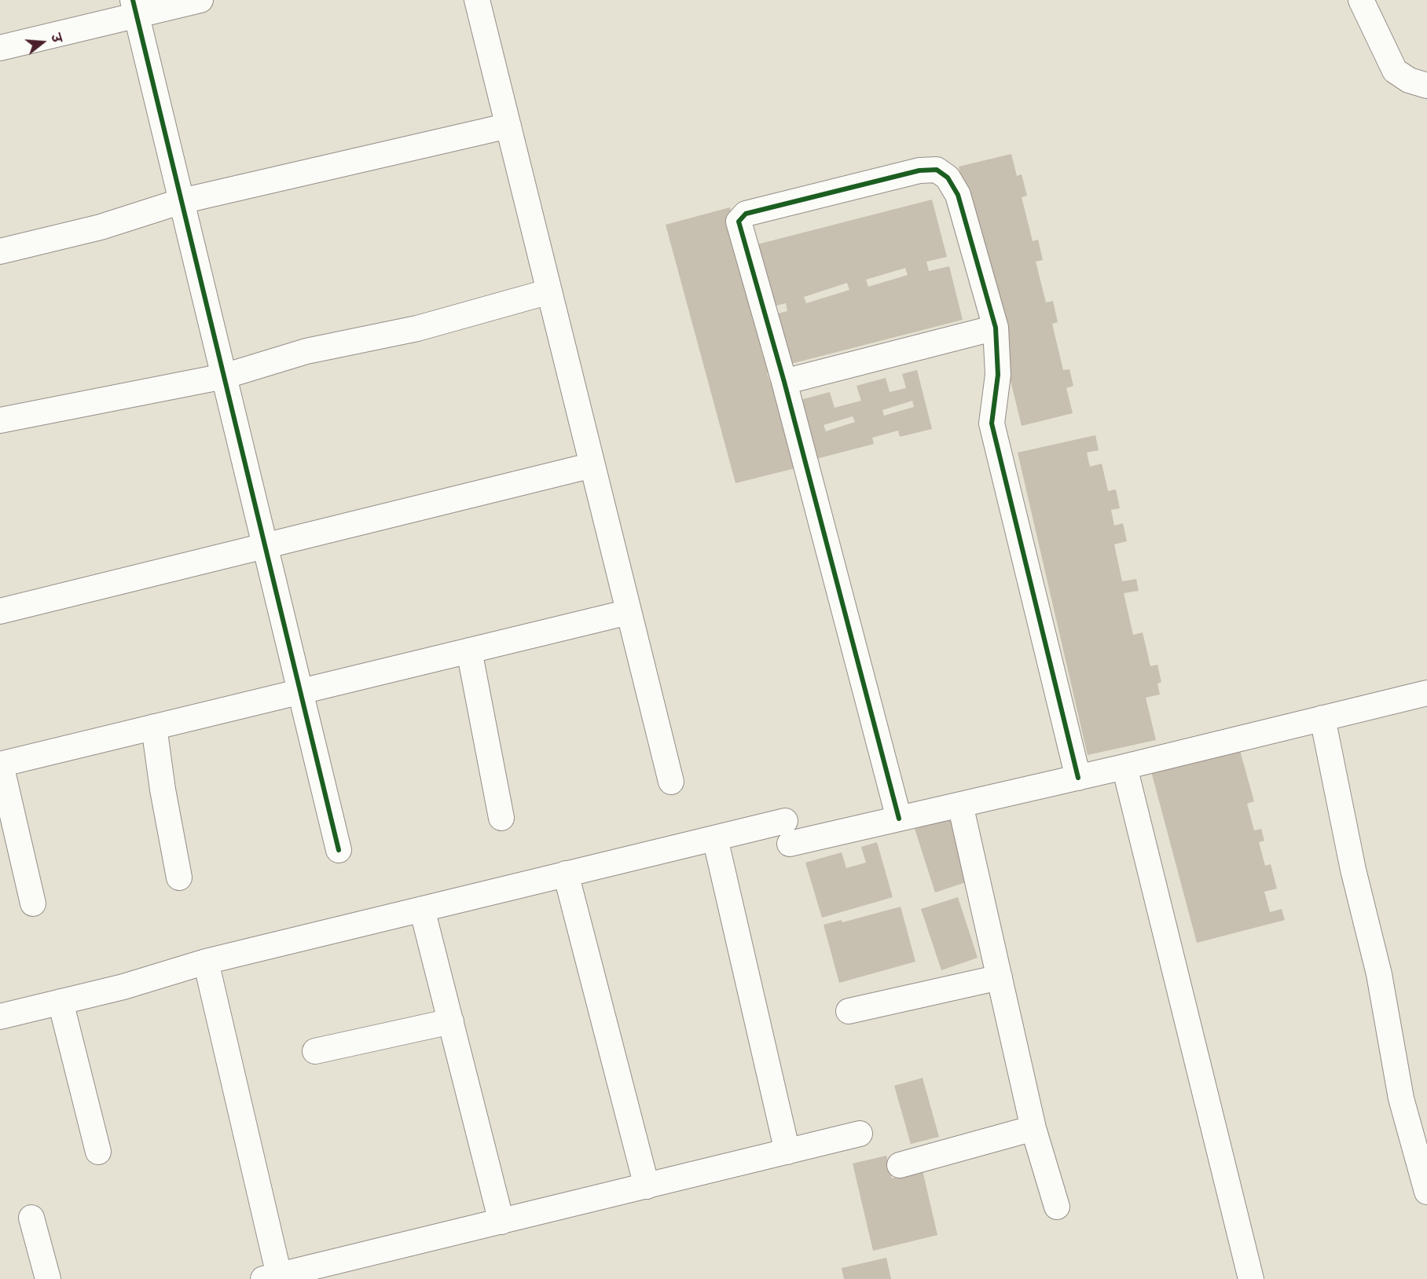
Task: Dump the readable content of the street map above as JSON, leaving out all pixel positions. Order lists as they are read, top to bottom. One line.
{"north":"right"}
